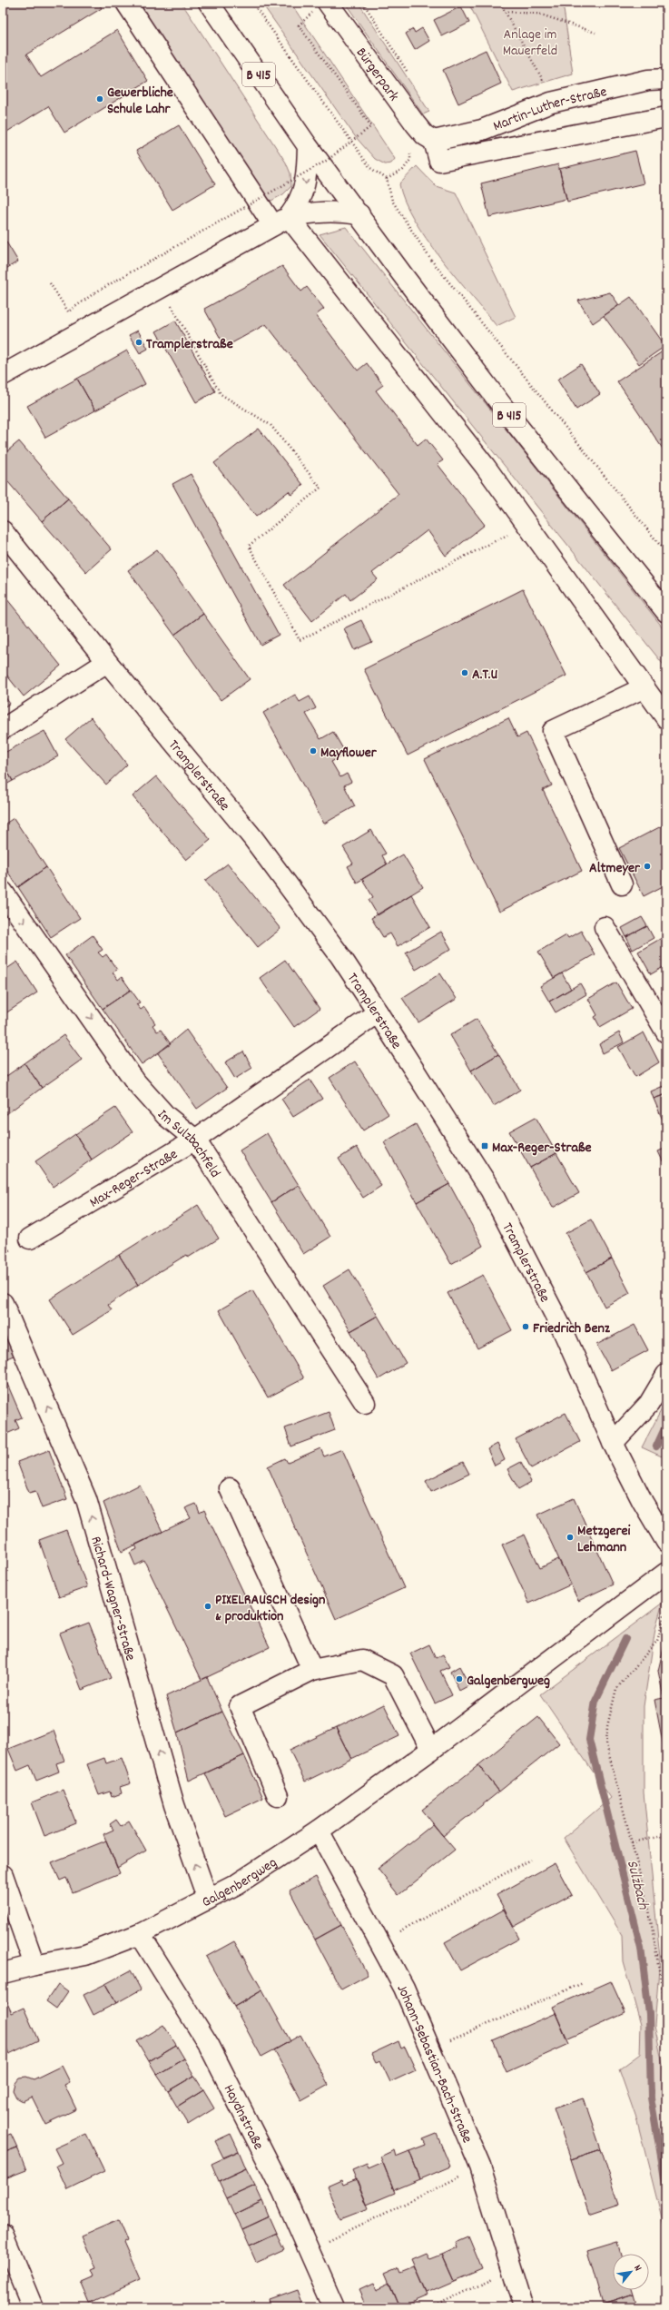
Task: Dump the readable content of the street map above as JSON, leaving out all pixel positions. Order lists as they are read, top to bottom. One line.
{"streets":{"street":["Bürgerpark","B 415","Martin-Luther-Straße","Tramplerstraße","Im Sulzbachfeld","Max-Reger-Straße","Richard-Wagner-Straße","Galgenbergweg","Johann-Sebastian-Bach-Straße","Haydnstraße"]},"crossings":[["Bürgerpark","Martin-Luther-Straße"],["Tramplerstraße","Max-Reger-Straße"],["Im Sulzbachfeld","Max-Reger-Straße"],["Richard-Wagner-Straße","Galgenbergweg"],["Galgenbergweg","Johann-Sebastian-Bach-Straße"],["Galgenbergweg","Haydnstraße"]],"one_way":["Im Sulzbachfeld"],"water":["Sulzbach"],"parks":["Anlage im Mauerfeld"],"places":{"other":["Gewerbliche Schule Lahr","Tramplerstraße","A.T.U","Mayflower","Altmeyer","Friedrich Benz","Metzgerei Lehmann","PIXELRAUSCH design & produktion","Galgenbergweg"],"transit":["Max-Reger-Straße"]},"north":"top right"}
